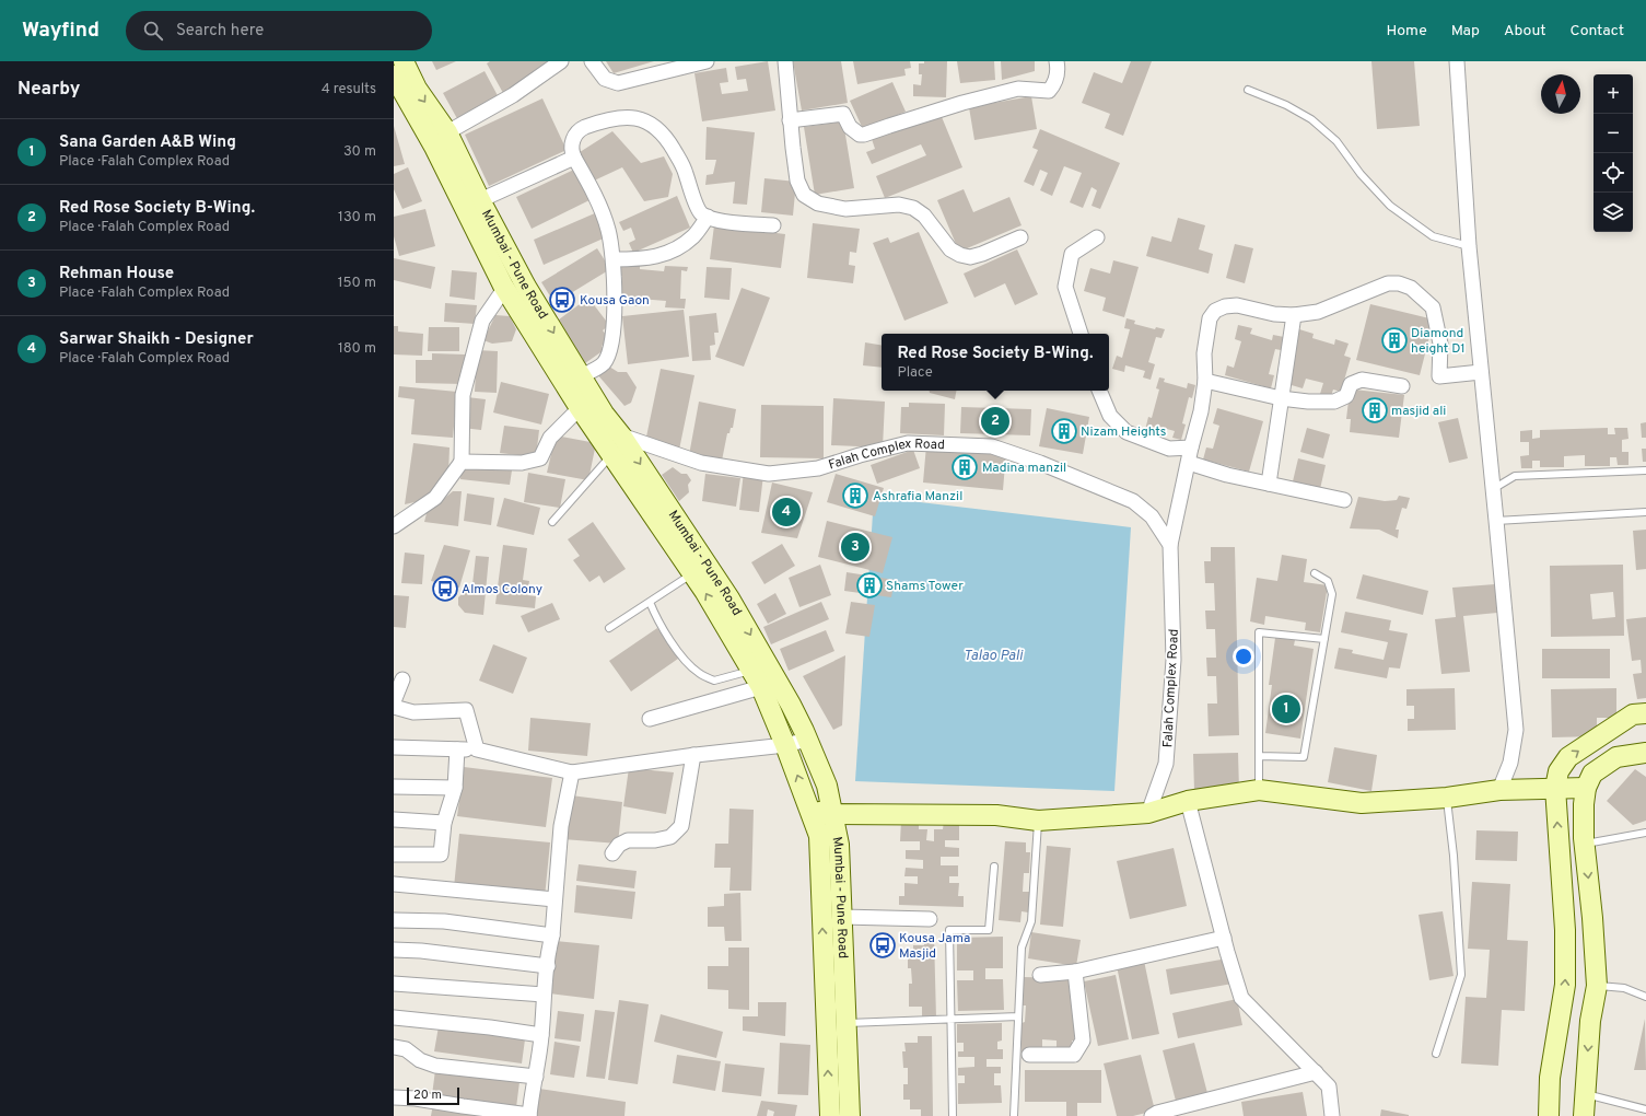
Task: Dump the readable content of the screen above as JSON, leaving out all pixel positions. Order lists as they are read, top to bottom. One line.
{"streets":{"main road":["Mumbai - Pune Road"],"street":["Falah Complex Road"]},"crossings":[["Mumbai - Pune Road","Falah Complex Road"]],"water":["Talao Pali"],"places":{"bus stop":["Kousa Gaon","Almos Colony","Kousa Jama Masjid"],"building":["Diamond height D1","masjid ali","Nizam Heights","Madina manzil","Ashrafia Manzil","Shams Tower"]},"scale_bar":"20 m","north":"top","page":{"header":"Wayfind","search":"Search here","nav":["Home","Map","About","Contact"],"heading":["Nearby","4 results"],"map_buttons":["+","−"],"list":[{"mark":"1","name":"Sana Garden A&B Wing","note":"Place · Falah Complex Road","value":"30 m"},{"mark":"2","name":"Red Rose Society B-Wing.","note":"Place · Falah Complex Road","value":"130 m"},{"mark":"3","name":"Rehman House","note":"Place · Falah Complex Road","value":"150 m"},{"mark":"4","name":"Sarwar Shaikh - Designer","note":"Place · Falah Complex Road","value":"180 m"}],"popup":["Red Rose Society B-Wing.","Place"],"pins":["2","4","3","1"],"scale":"20 m"}}
